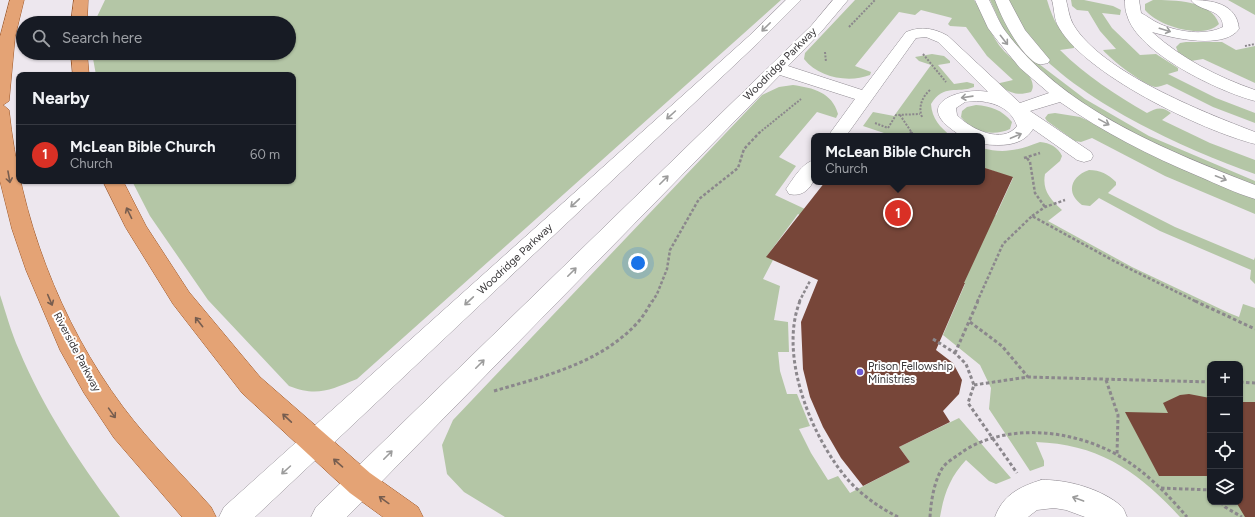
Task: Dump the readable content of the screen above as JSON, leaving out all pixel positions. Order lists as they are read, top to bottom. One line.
{"streets":{"main road":["Riverside Parkway"],"street":["Woodridge Parkway"]},"places":["Prison Fellowship Ministries"],"page":{"search":"Search here","heading":"Nearby","list":[{"mark":"1","name":"McLean Bible Church","note":"Church","value":"60 m"}],"popup":["McLean Bible Church","Church"],"pins":"1","map_buttons":["+","−"]}}
